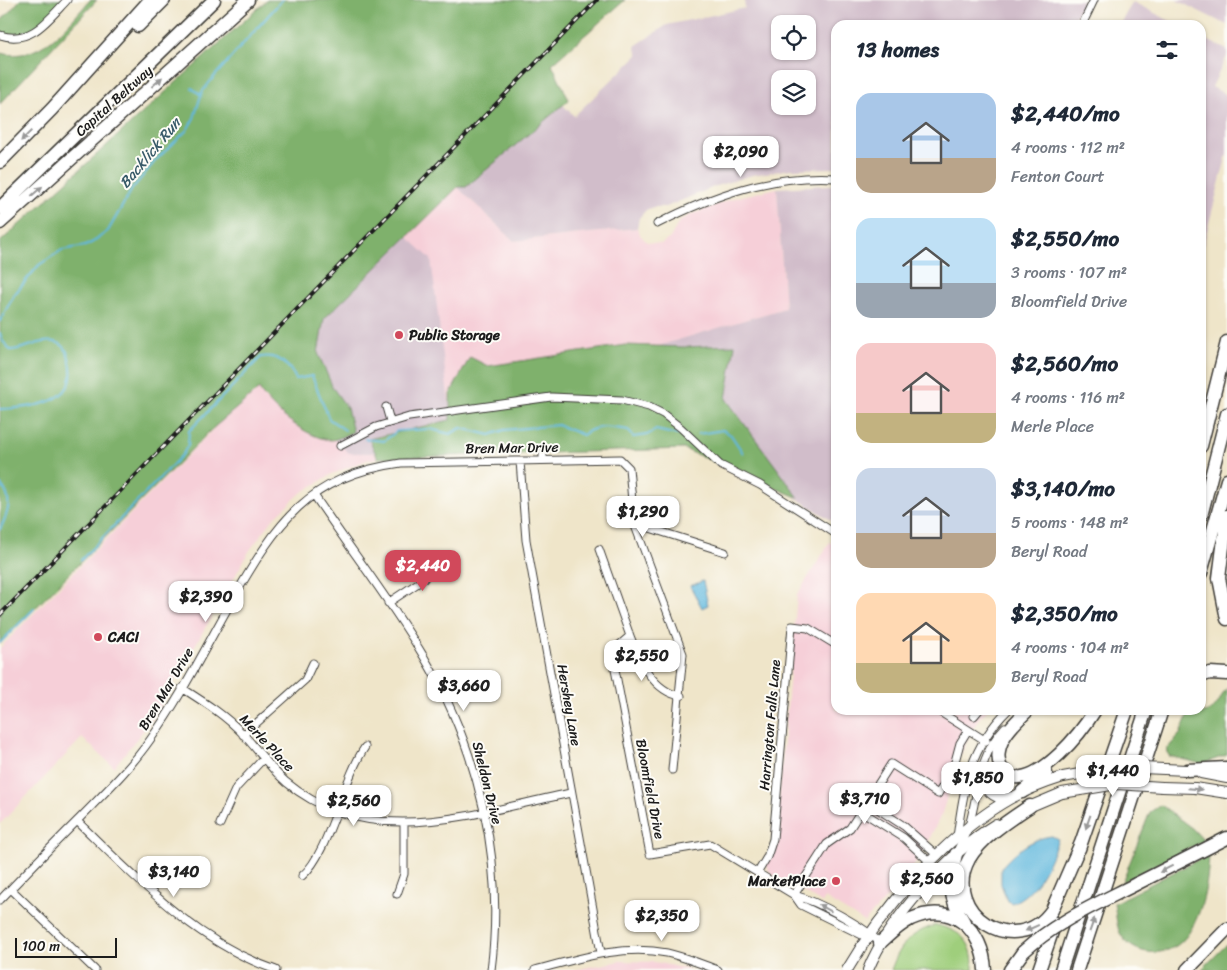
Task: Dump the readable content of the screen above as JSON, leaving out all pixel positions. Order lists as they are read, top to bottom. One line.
{"streets":{"highway":["Capital Beltway"],"street":["Bren Mar Drive","Hershey Lane","Harrington Falls Lane","Merle Place","Sheldon Drive","Bloomfield Drive"]},"crossings":[["Bren Mar Drive","Hershey Lane"],["Bren Mar Drive","Merle Place"],["Bren Mar Drive","Sheldon Drive"],["Hershey Lane","Merle Place"],["Harrington Falls Lane","Bloomfield Drive"],["Merle Place","Sheldon Drive"]],"water":["Backlick Run"],"places":["Public Storage","CACI","MarketPlace"],"scale_bar":"100 m","page":{"heading":"13 homes","list":[{"name":"$2,440/mo","note":"4 rooms · 112 m² · Fenton Court"},{"name":"$2,550/mo","note":"3 rooms · 107 m² · Bloomfield Drive"},{"name":"$2,560/mo","note":"4 rooms · 116 m² · Merle Place"},{"name":"$3,140/mo","note":"5 rooms · 148 m² · Beryl Road"},{"name":"$2,350/mo","note":"4 rooms · 104 m² · Beryl Road"}],"price":["$2,090","$1,290","$2,440","$2,390","$2,550","$3,660","$1,440","$1,850","$3,710","$2,560","$3,140","$2,560","$2,350"],"scale":"100 m"}}
